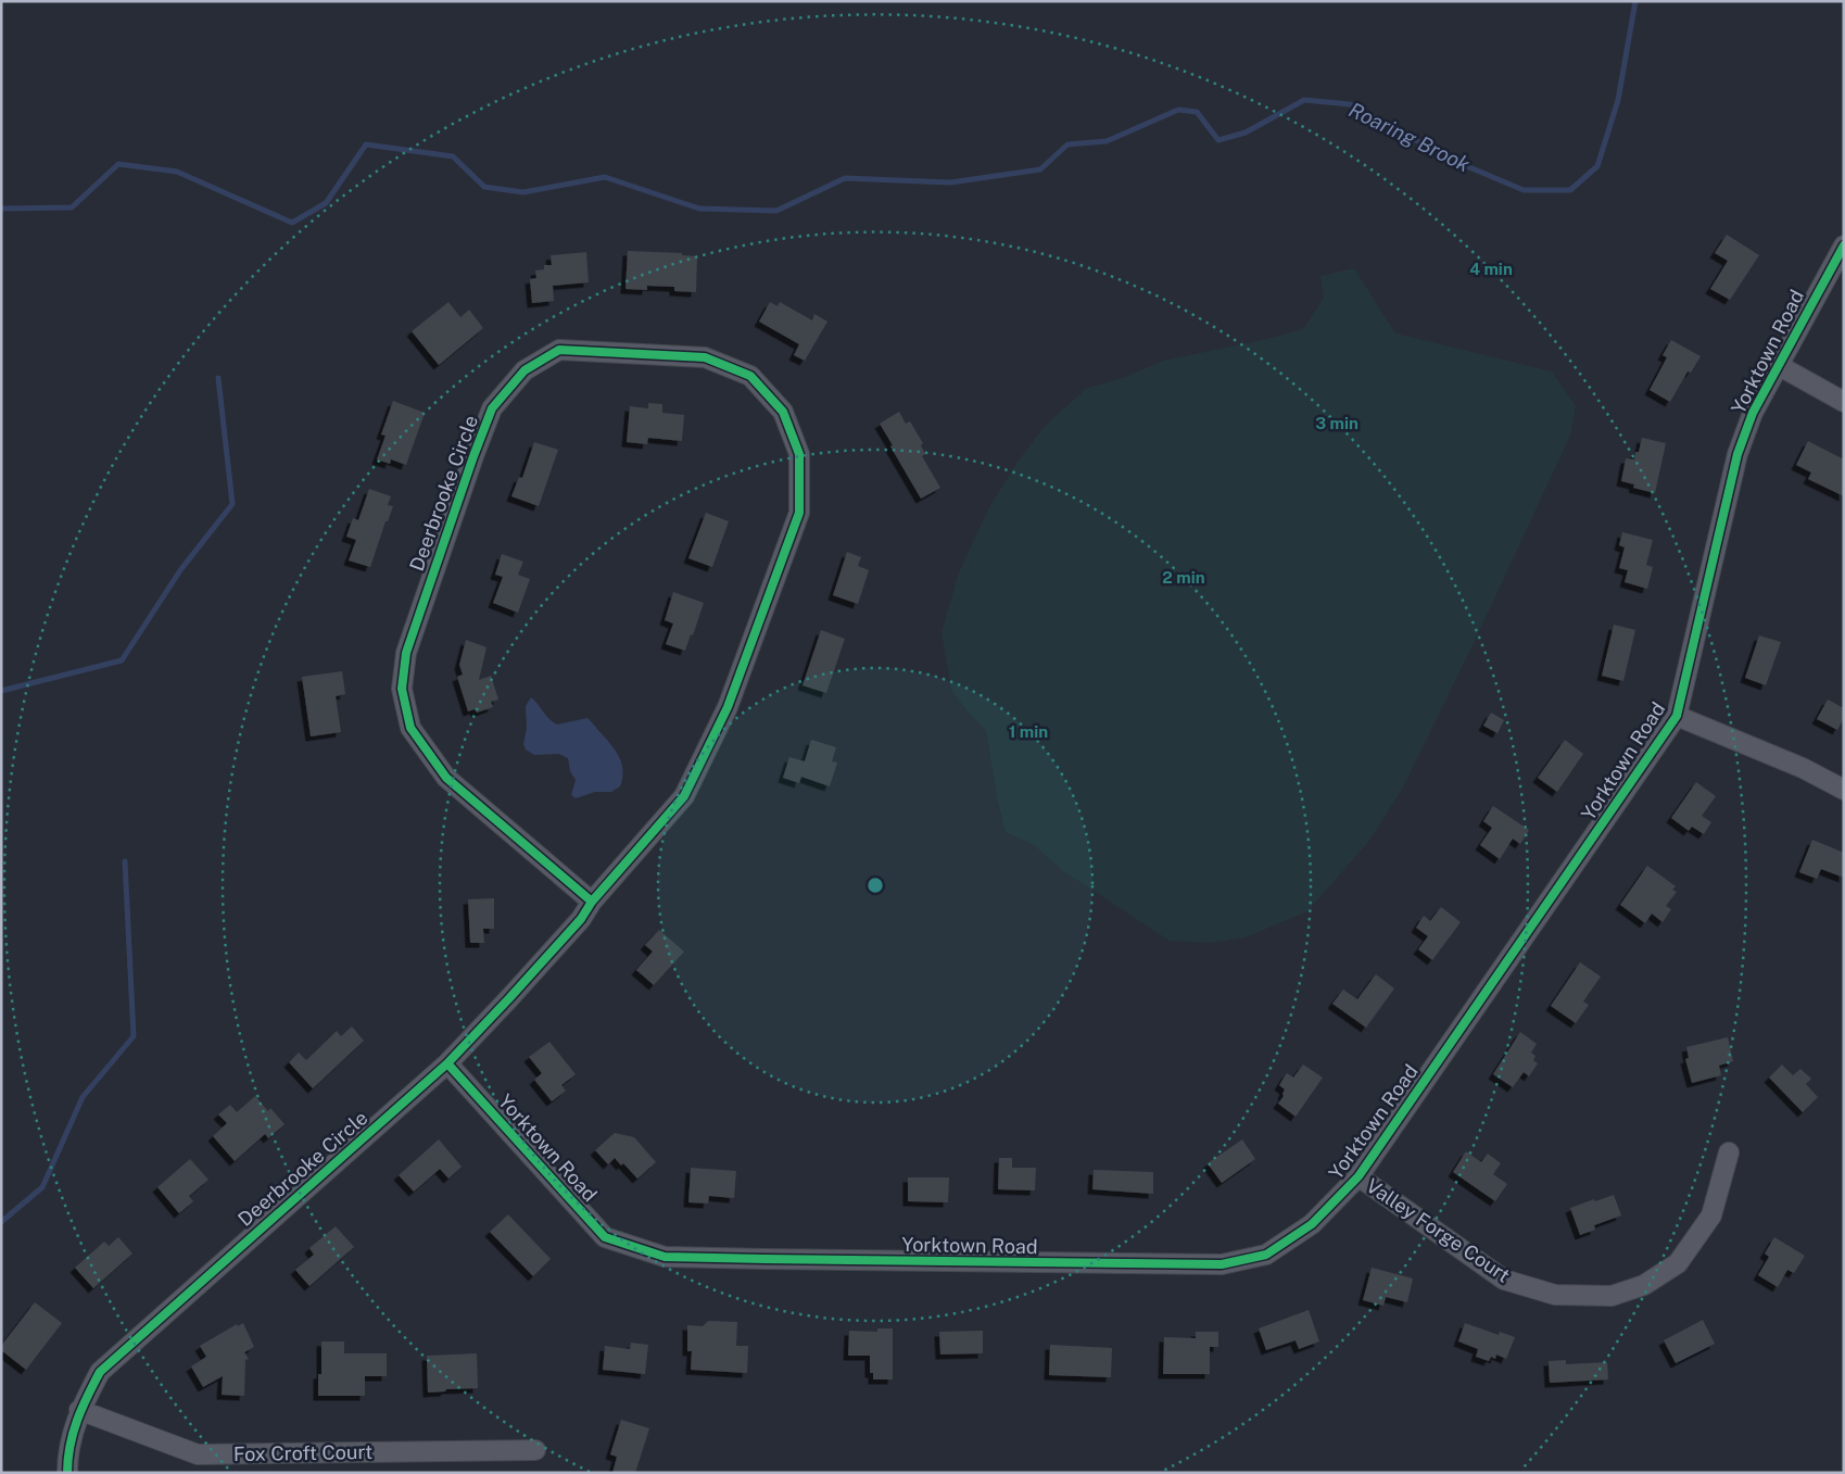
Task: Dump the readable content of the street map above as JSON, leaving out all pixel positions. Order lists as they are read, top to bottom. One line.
{"streets":{"street":["Yorktown Road","Deerbrooke Circle","Valley Forge Court","Fox Croft Court"]},"crossings":[["Yorktown Road","Deerbrooke Circle"],["Yorktown Road","Valley Forge Court"],["Deerbrooke Circle","Fox Croft Court"]],"water":["Roaring Brook"],"rings":["4 min","3 min","2 min","1 min"]}
